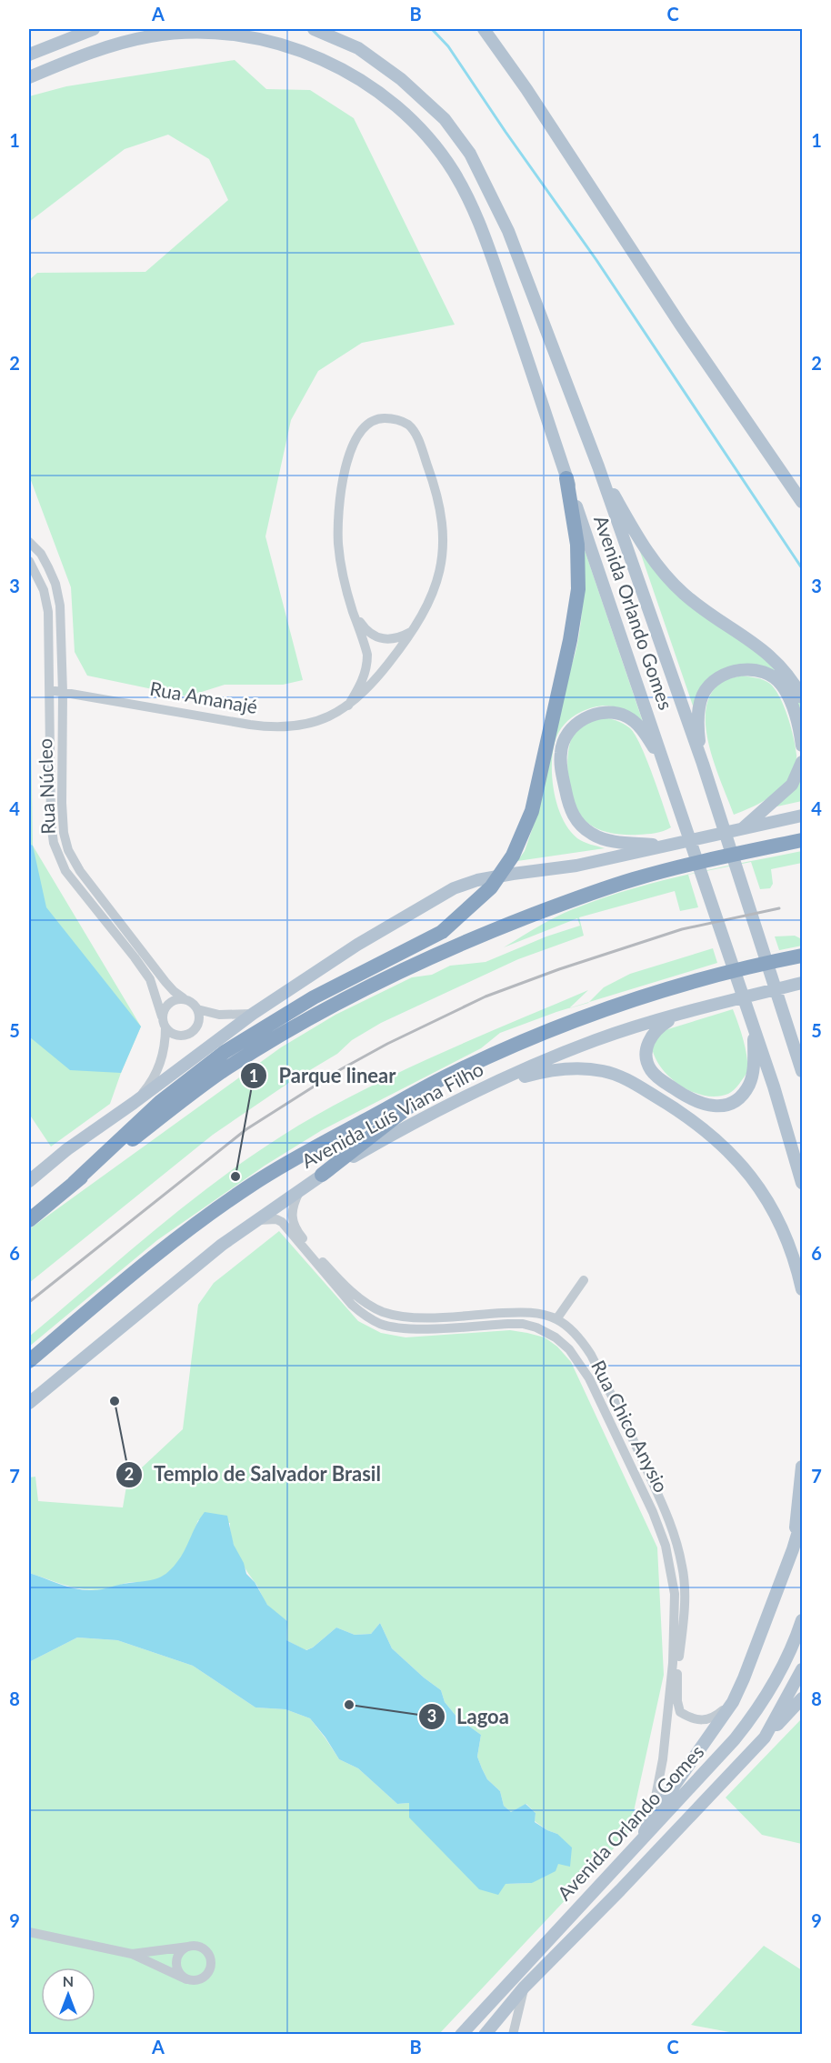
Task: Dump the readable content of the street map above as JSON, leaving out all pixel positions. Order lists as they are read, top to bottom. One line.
{"streets":{"highway":["Avenida Luís Viana Filho"],"main road":["Avenida Orlando Gomes"],"street":["Rua Amanajé","Rua Núcleo","Rua Chico Anysio"]},"crossings":[["Rua Amanajé","Rua Núcleo"],["Avenida Luís Viana Filho","Rua Chico Anysio"]],"places":["Parque linear","Templo de Salvador Brasil","Lagoa"],"north":"top","grid":{"columns":["A","B","C"],"rows":["1","2","3","4","5","6","7","8","9"]}}
